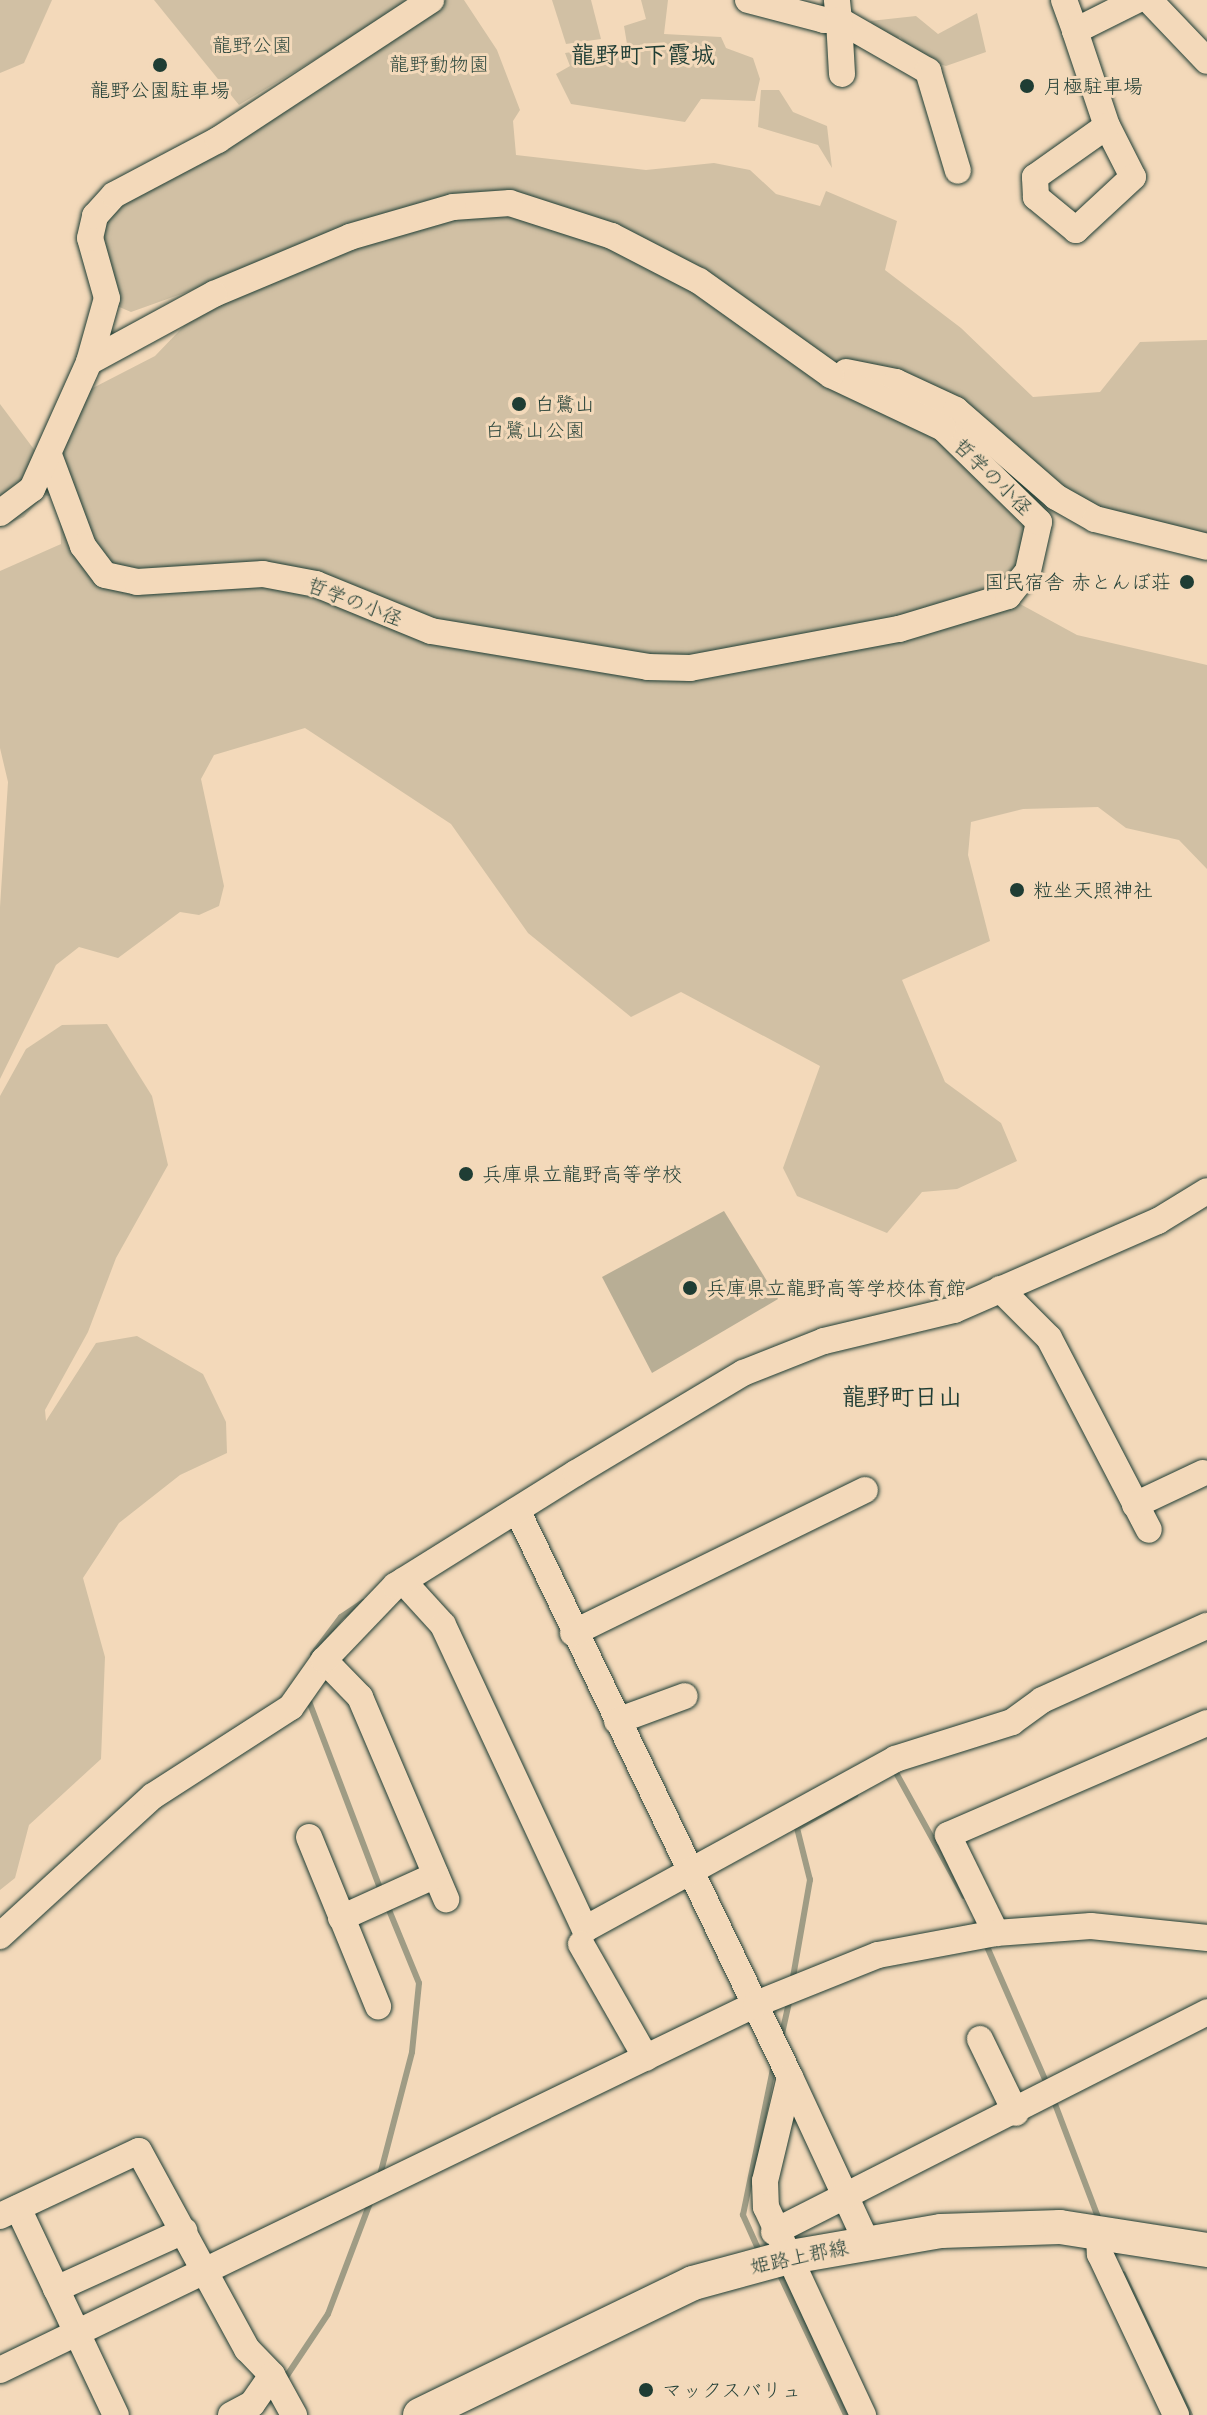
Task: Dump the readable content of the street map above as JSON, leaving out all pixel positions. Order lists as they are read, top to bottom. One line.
{"streets":{"main road":["姫路上郡線"],"street":["哲学の小径"]},"districts":["龍野町下霞城","龍野町日山"],"parks":["龍野公園","龍野動物園","白鷺山公園"],"places":["龍野公園駐車場","月極駐車場","白鷺山","国民宿舎 赤とんぼ荘","粒坐天照神社","兵庫県立龍野高等学校","兵庫県立龍野高等学校体育館","マックスバリュ"]}
